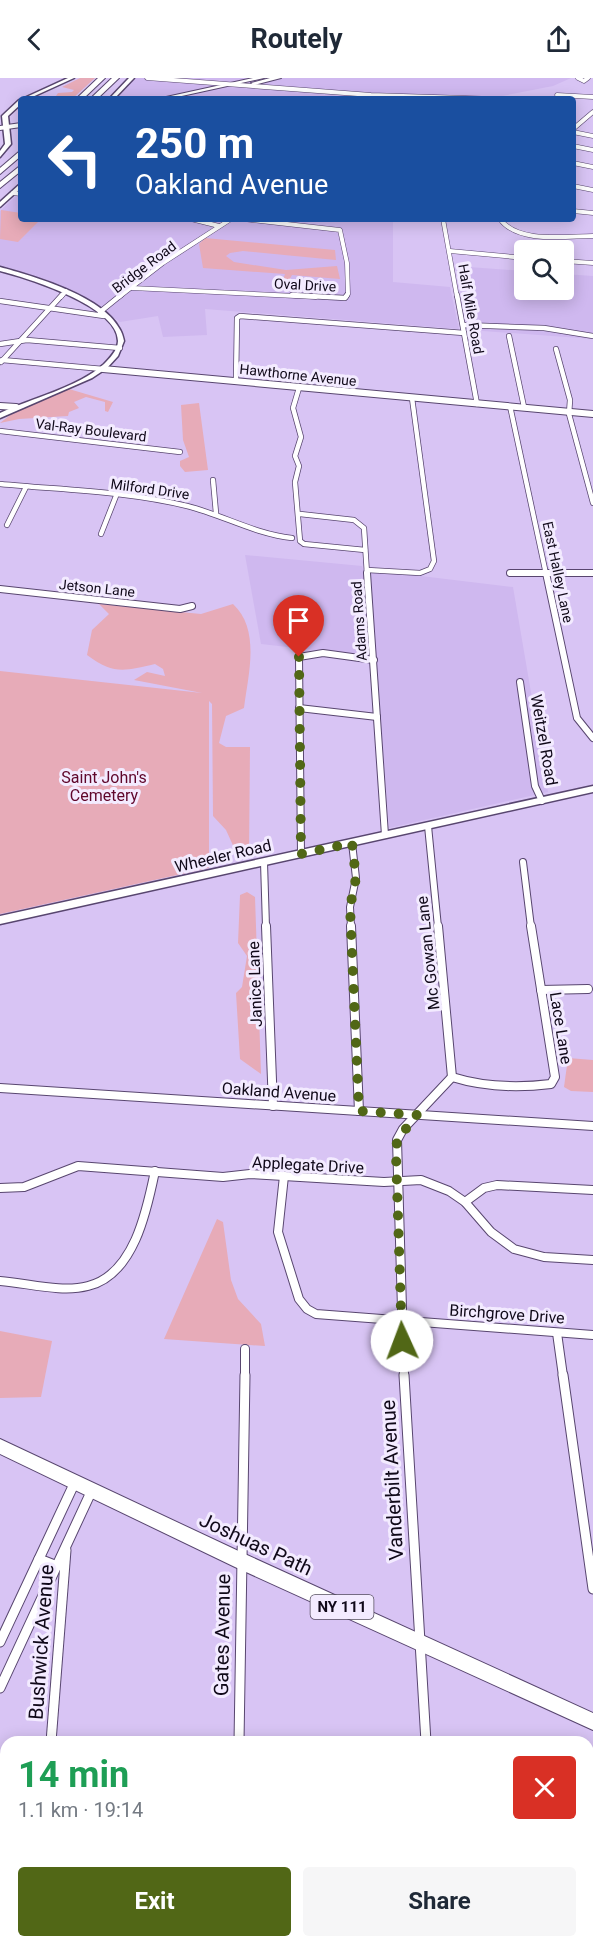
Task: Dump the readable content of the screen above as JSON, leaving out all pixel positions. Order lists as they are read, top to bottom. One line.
{"streets":{"main road":["Wheeler Road","Joshuas Path","NY 111"],"street":["Bridge Road","Oval Drive","Half Mile Road","Hawthorne Avenue","Val-Ray Boulevard","Milford Drive","East Halley Lane","Jetson Lane","Adams Road","Weitzel Road","Mc Gowan Lane","Janice Lane","Lace Lane","Oakland Avenue","Applegate Drive","Birchgrove Drive","Vanderbilt Avenue","Gates Avenue","Bushwick Avenue"]},"crossings":[["Bridge Road","Oval Drive"],["Half Mile Road","Hawthorne Avenue"],["Hawthorne Avenue","East Halley Lane"],["Hawthorne Avenue","Adams Road"],["Adams Road","Wheeler Road"],["Weitzel Road","Wheeler Road"],["Wheeler Road","Mc Gowan Lane"],["Wheeler Road","Janice Lane"],["Mc Gowan Lane","Lace Lane"],["Janice Lane","Oakland Avenue"],["Oakland Avenue","Vanderbilt Avenue"],["Applegate Drive","Birchgrove Drive"],["Applegate Drive","Vanderbilt Avenue"],["Birchgrove Drive","Vanderbilt Avenue"],["Vanderbilt Avenue","Joshuas Path"],["Joshuas Path","Gates Avenue"]],"parks":["Saint John's Cemetery"],"page":{"header":"Routely","turn":["250 m","Oakland Avenue"],"heading":["14 min","1.1 km · 19:14"],"buttons":["Exit","Share"]}}
